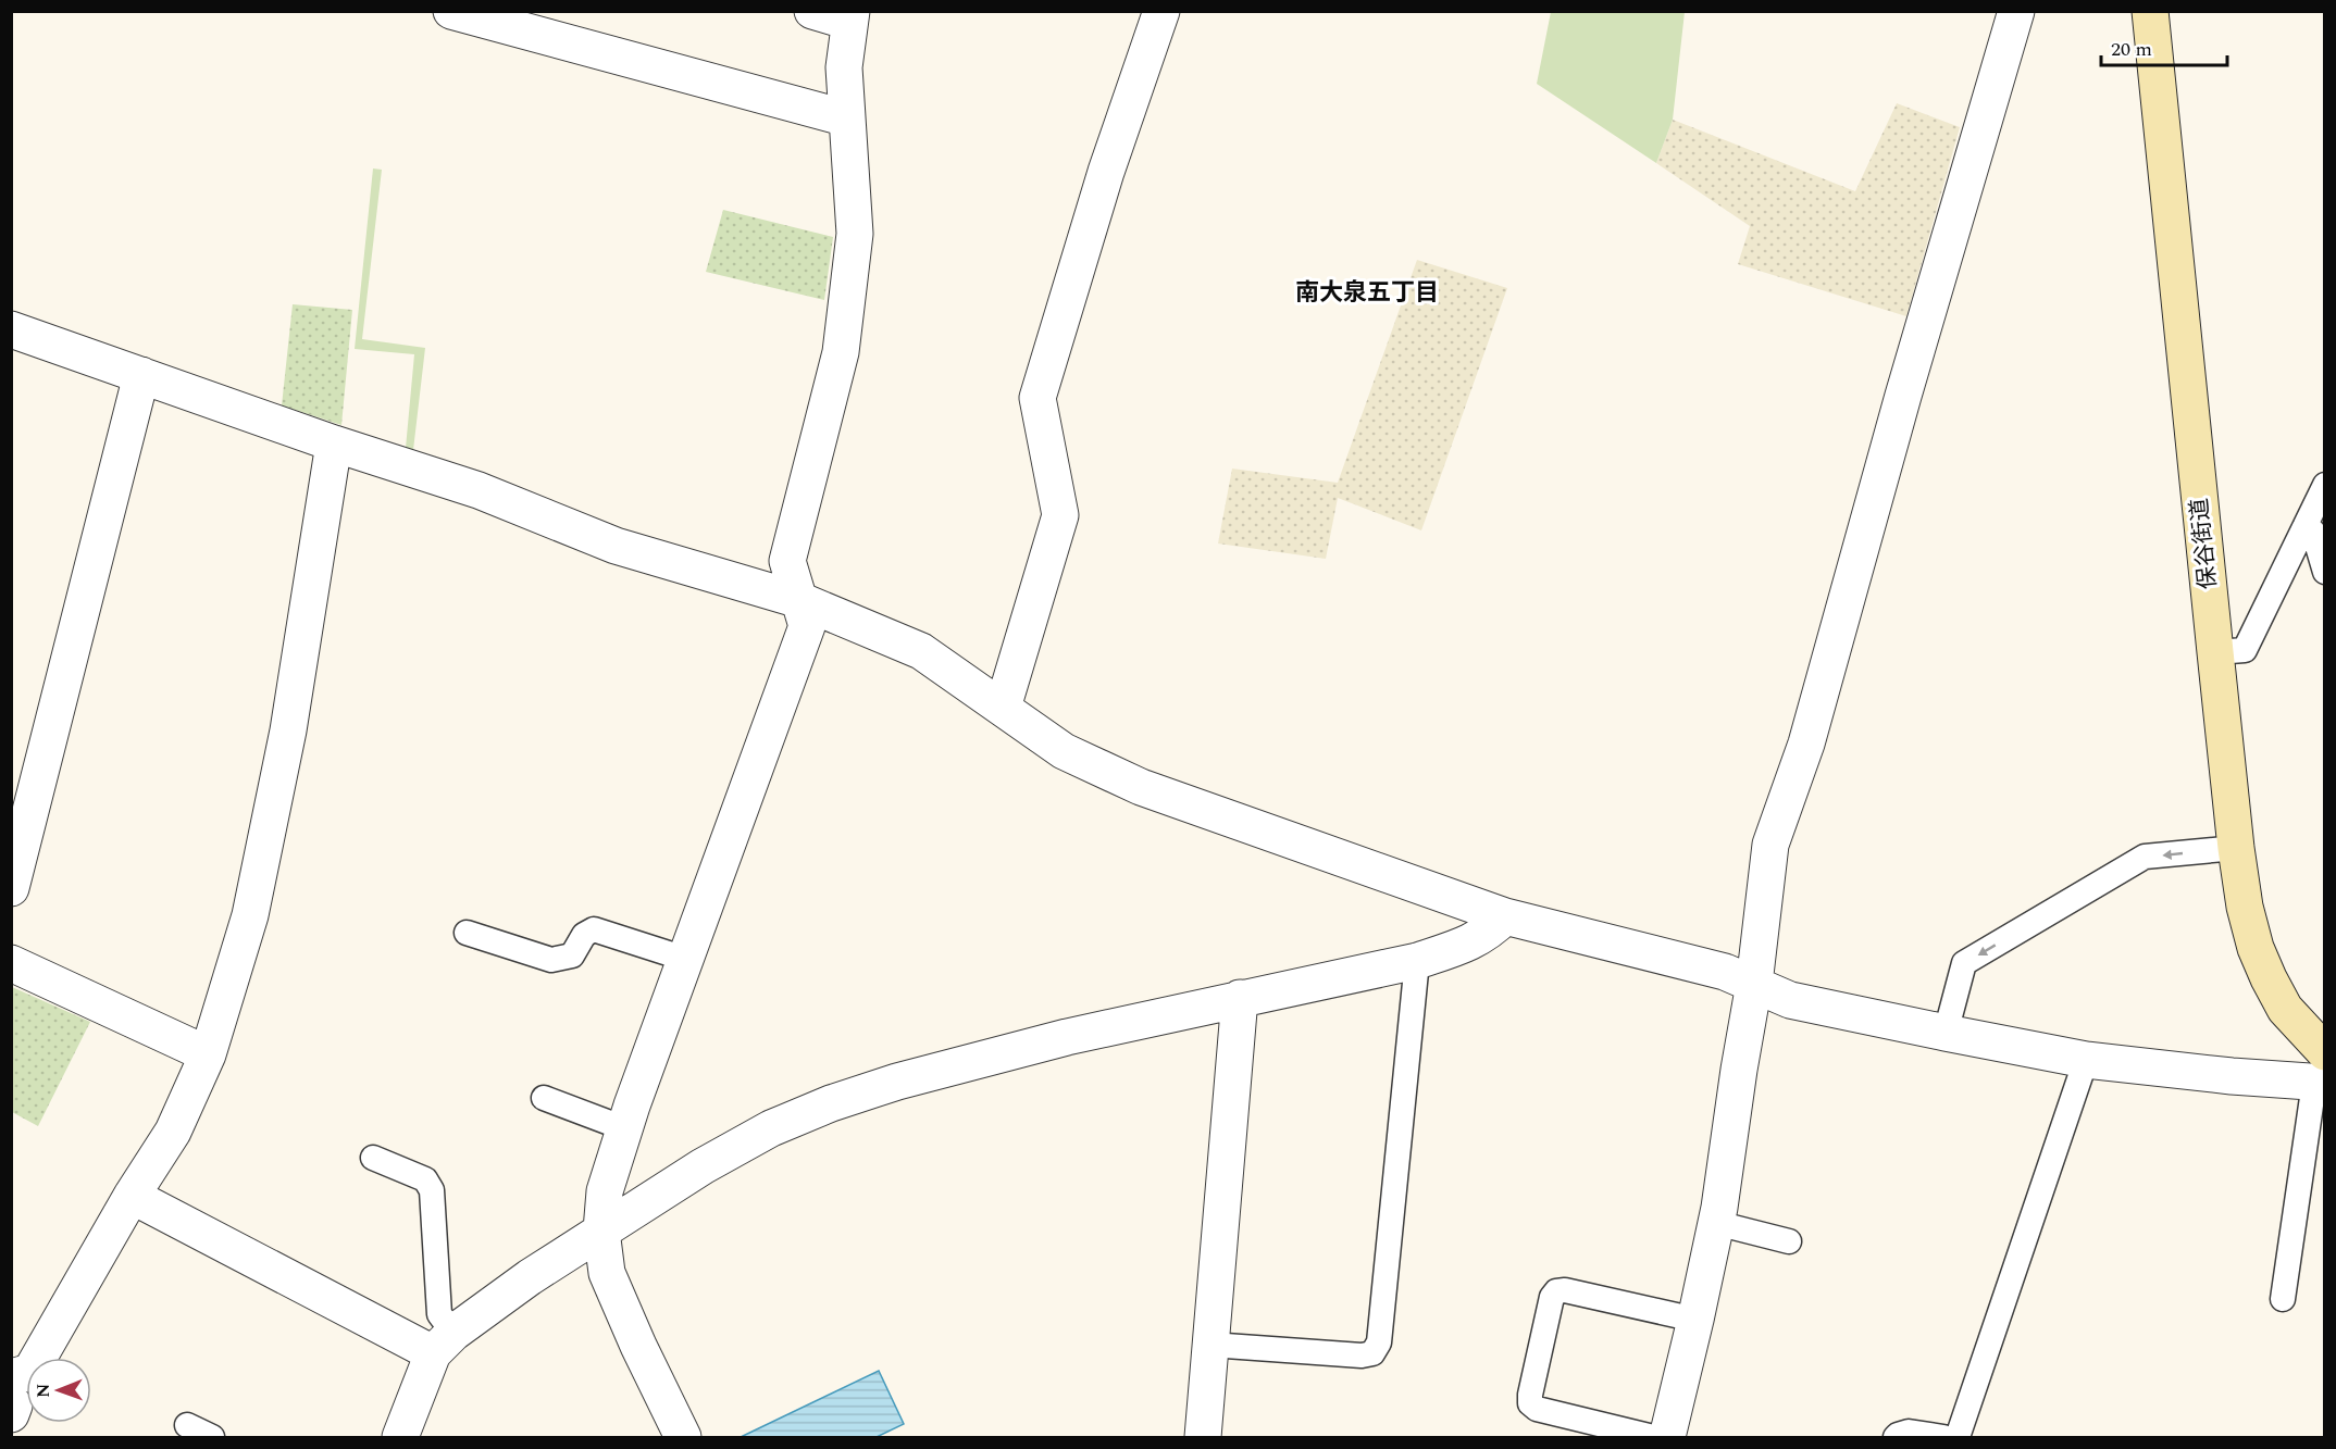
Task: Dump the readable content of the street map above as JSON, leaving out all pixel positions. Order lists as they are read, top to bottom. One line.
{"streets":{"main road":["保谷街道"]},"districts":["南大泉五丁目"],"scale_bar":"20 m","north":"left"}
